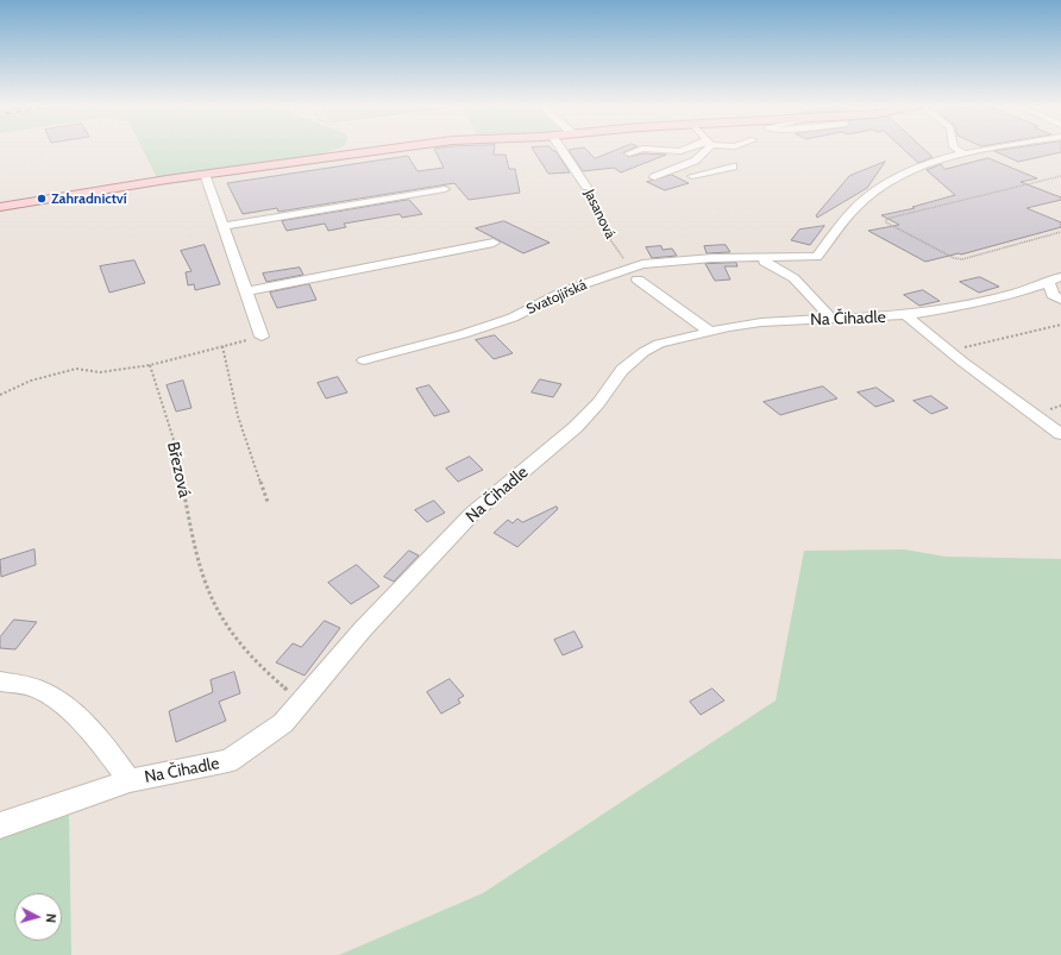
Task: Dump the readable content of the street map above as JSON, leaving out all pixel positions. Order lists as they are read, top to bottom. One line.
{"streets":{"street":["Jasanová","Svatojiřská","Na Čihadle"],"path":["Březová"]},"crossings":[["Jasanová","Svatojiřská"],["Svatojiřská","Na Čihadle"],["Na Čihadle","Březová"]],"places":["Zahradnictví"],"north":"right"}
